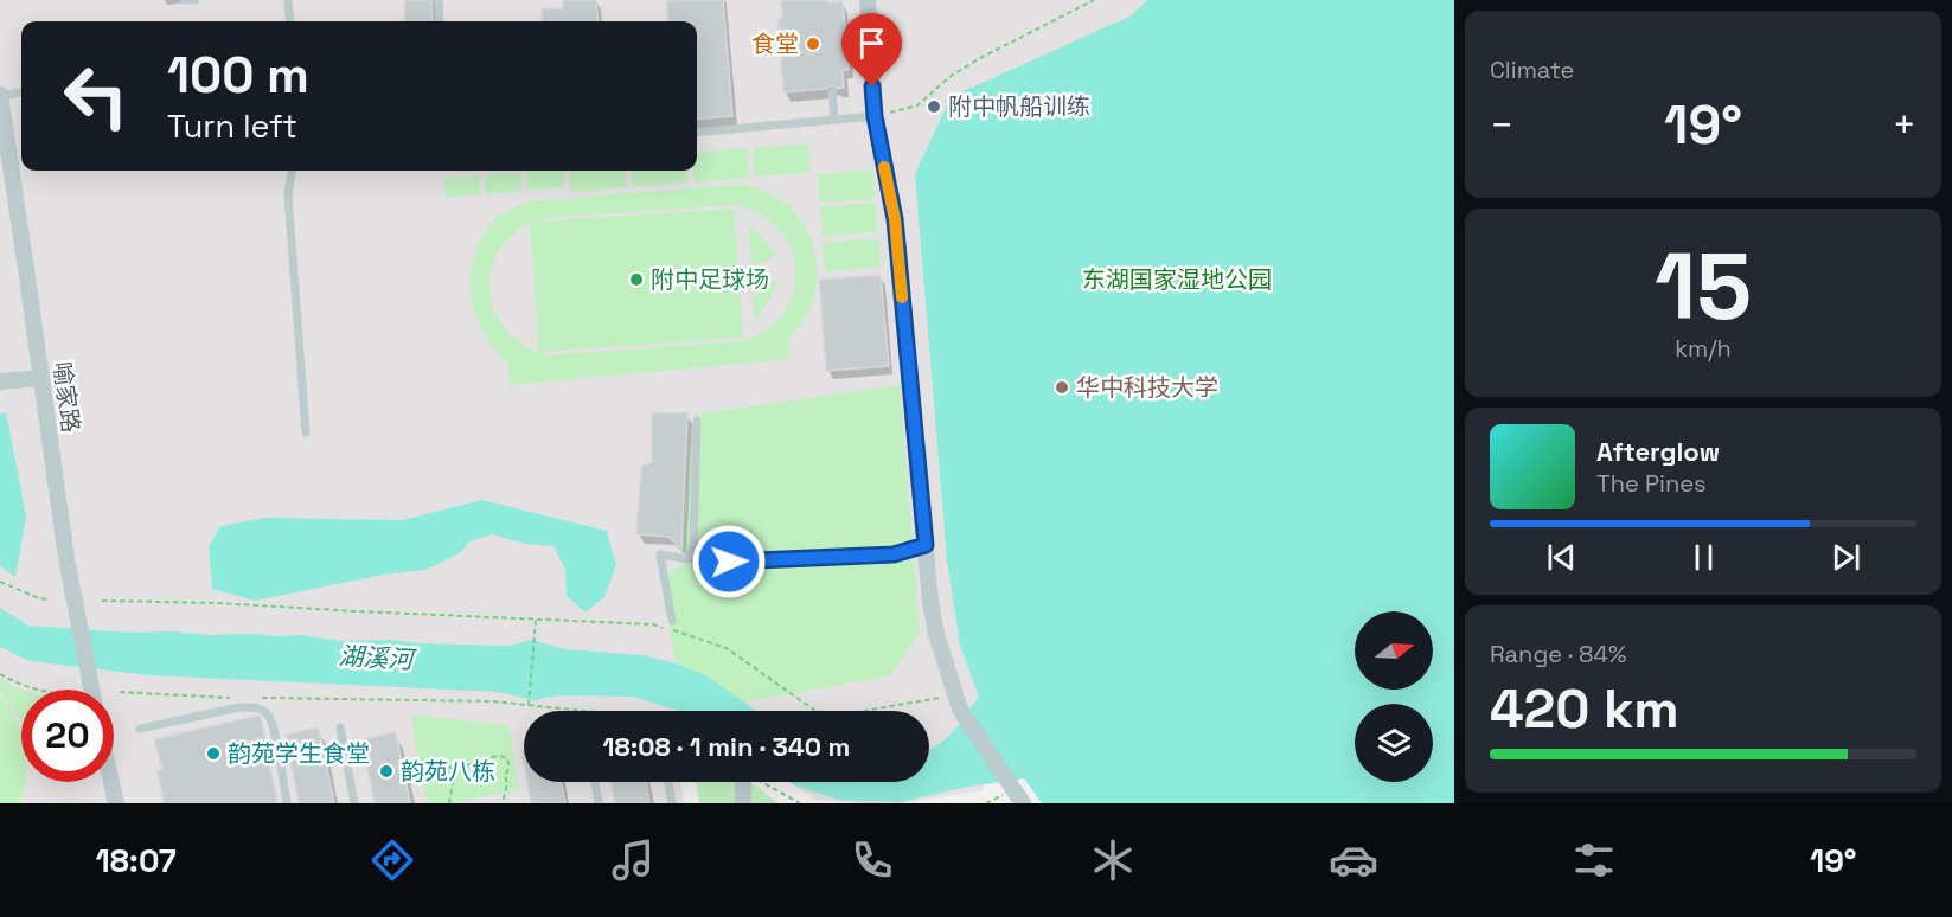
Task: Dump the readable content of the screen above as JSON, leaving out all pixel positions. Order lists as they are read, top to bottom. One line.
{"streets":{"street":["喻家路"]},"water":["湖溪河"],"parks":["东湖国家湿地公园"],"places":["食堂","附中帆船训练","附中足球场","华中科技大学","韵苑学生食堂","韵苑八栋"],"north":"right","page":{"tile":["Climate",["15","km/h"],["Range · 84%","420 km"]],"turn":["100 m","Turn left"],"heat":["−","19°","+"],"song":["Afterglow","The Pines"],"limit":"20","trip":"18:08 · 1 min · 340 m","tabs":["18:07","19°"]}}
